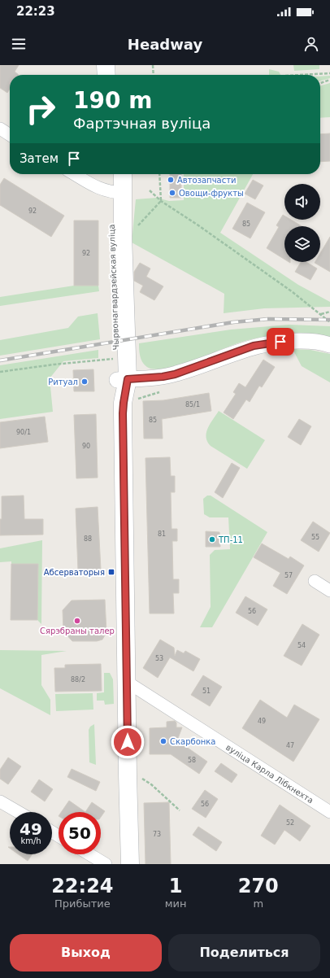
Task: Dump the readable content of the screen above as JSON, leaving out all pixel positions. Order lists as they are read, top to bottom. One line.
{"streets":{"main road":["Чырвонагвардзейская вуліца"],"street":["вуліца Карла Лібкнехта"]},"crossings":[["Чырвонагвардзейская вуліца","вуліца Карла Лібкнехта"]],"places":{"other":["Автозапчасти","Овощи-фрукты","Ритуал","ТП-11","Сярэбраны талер","Скарбонка"],"transit":["Абсерваторыя"]},"house_numbers":["92","85","92","85/1","85","90/1","90","81","55","88","57","56","54","53","88/2","51","49","47","58","56","52","73"],"page":{"status":"22:23","header":"Headway","turn":["190 m","Фартэчная вуліца"],"then":"Затем","speed":"49 km/h","limit":"50","eta":["22:24","Прибытие","1","мин","270","m"],"buttons":["Выход","Поделиться"]}}
